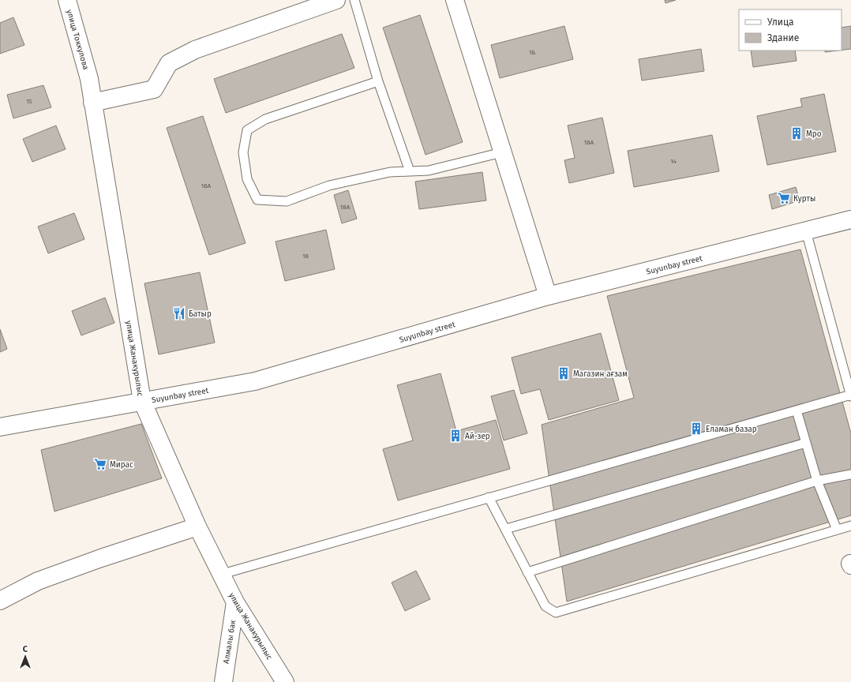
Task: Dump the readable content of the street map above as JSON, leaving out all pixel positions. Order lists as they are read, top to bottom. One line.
{"streets":{"street":["улица Токкулова","Suyunbay street","улица Жанакурылыс","Алмалы бак"]},"crossings":[["улица Токкулова","улица Жанакурылыс"],["Suyunbay street","улица Жанакурылыс"],["улица Жанакурылыс","Алмалы бак"]],"places":{"building":["Мро","Магазин ағзам","Еламан базар","Ай-зер"],"supermarket":["Курты","Мирас"],"restaurant":["Батыр"]},"house_numbers":["1Б","15","16А","14","16А","18А","18"],"legend":["Улица","Здание"],"north":"top"}
